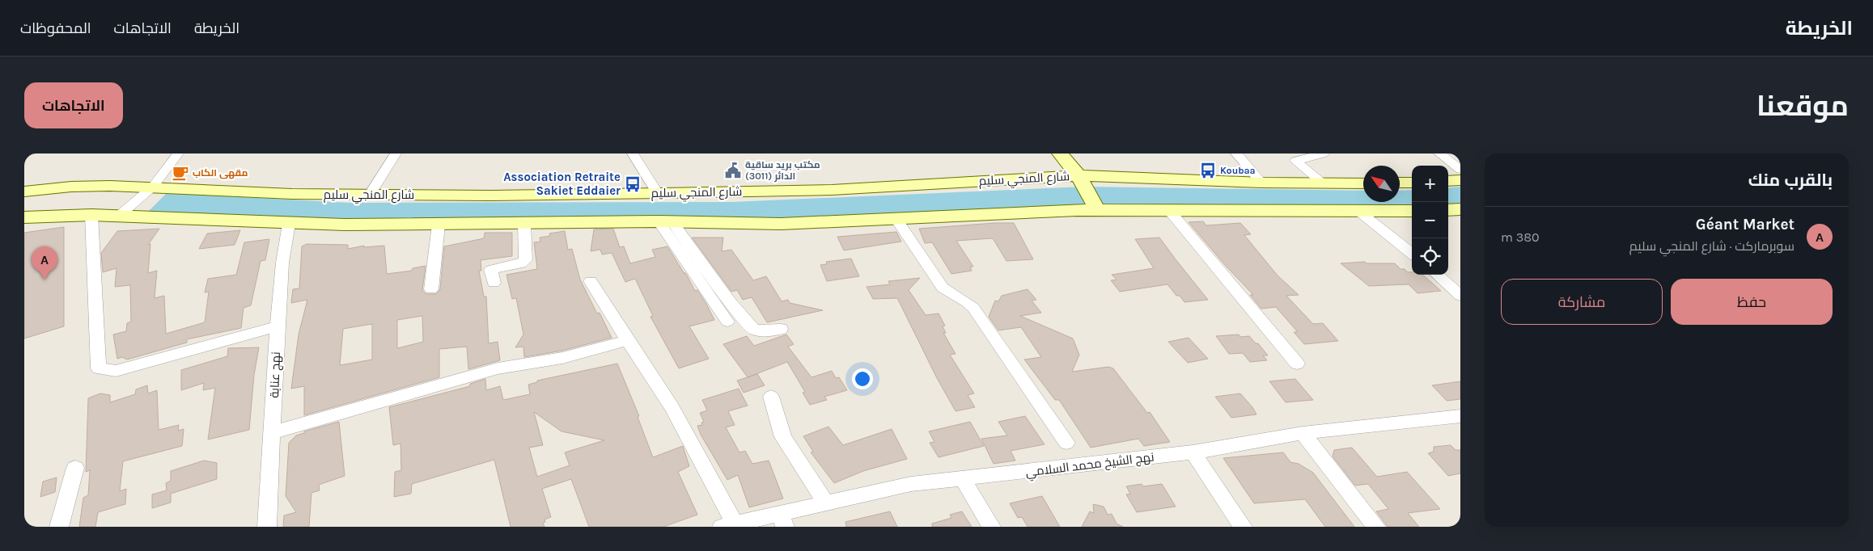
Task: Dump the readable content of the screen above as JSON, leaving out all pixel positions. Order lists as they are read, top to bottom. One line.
{"streets":{"main road":["شارع المنجي سليم"],"street":["نهج عنابة","نهج الشيخ محمد السلامي"]},"places":{"public building":["مكتب بريد ساقية الدائر (3011)"],"bus stop":["Koubaa","Association Retraite Sakiet Eddaier"],"cafe":["مقهى الكاب"]},"north":"top left","page":{"header":"الخريطة","nav":["الخريطة","الاتجاهات","المحفوظات"],"title":"موقعنا","buttons":["الاتجاهات",["حفظ","مشاركة"]],"heading":"بالقرب منك","map_buttons":["+","−"],"list":[{"mark":"A","name":"Géant Market","note":"سوبرماركت · شارع المنجي سليم","value":"380 m"}],"pins":"A"}}
